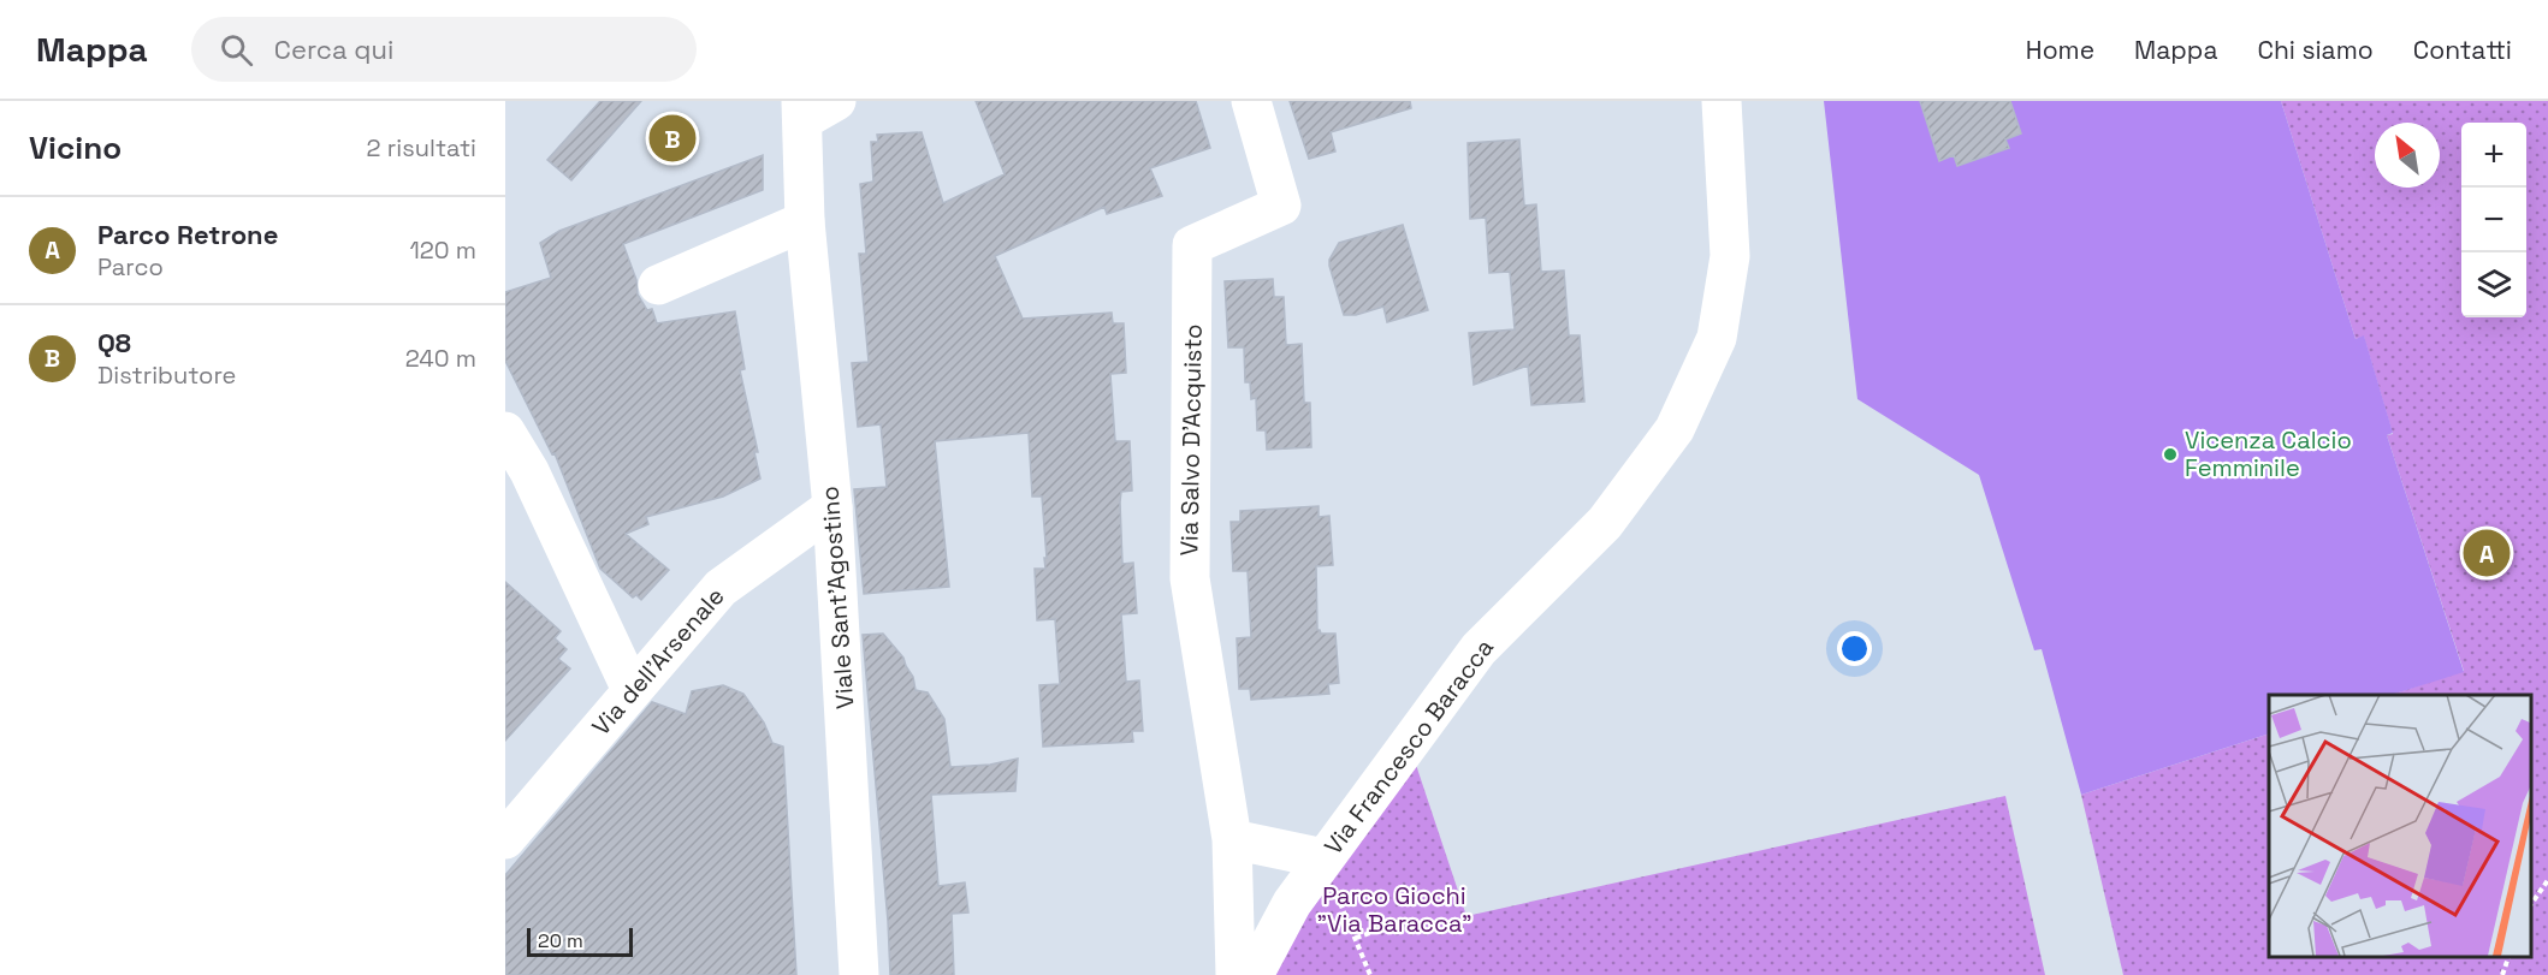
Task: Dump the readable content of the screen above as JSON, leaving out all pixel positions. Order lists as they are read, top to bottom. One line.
{"streets":{"street":["Via Salvo D'Acquisto","Viale Sant'Agostino","Via dell'Arsenale","Via Francesco Baracca"]},"crossings":[["Viale Sant'Agostino","Via dell'Arsenale"]],"parks":["Parco Giochi \"Via Baracca\""],"places":["Vicenza Calcio Femminile"],"scale_bar":"20 m","north":"top left","page":{"header":"Mappa","search":"Cerca qui","nav":["Home","Mappa","Chi siamo","Contatti"],"heading":["Vicino","2 risultati"],"pins":["B","A"],"map_buttons":["+","−"],"list":[{"mark":"A","name":"Parco Retrone","note":"Parco","value":"120 m"},{"mark":"B","name":"Q8","note":"Distributore","value":"240 m"}],"scale":"20 m"}}
